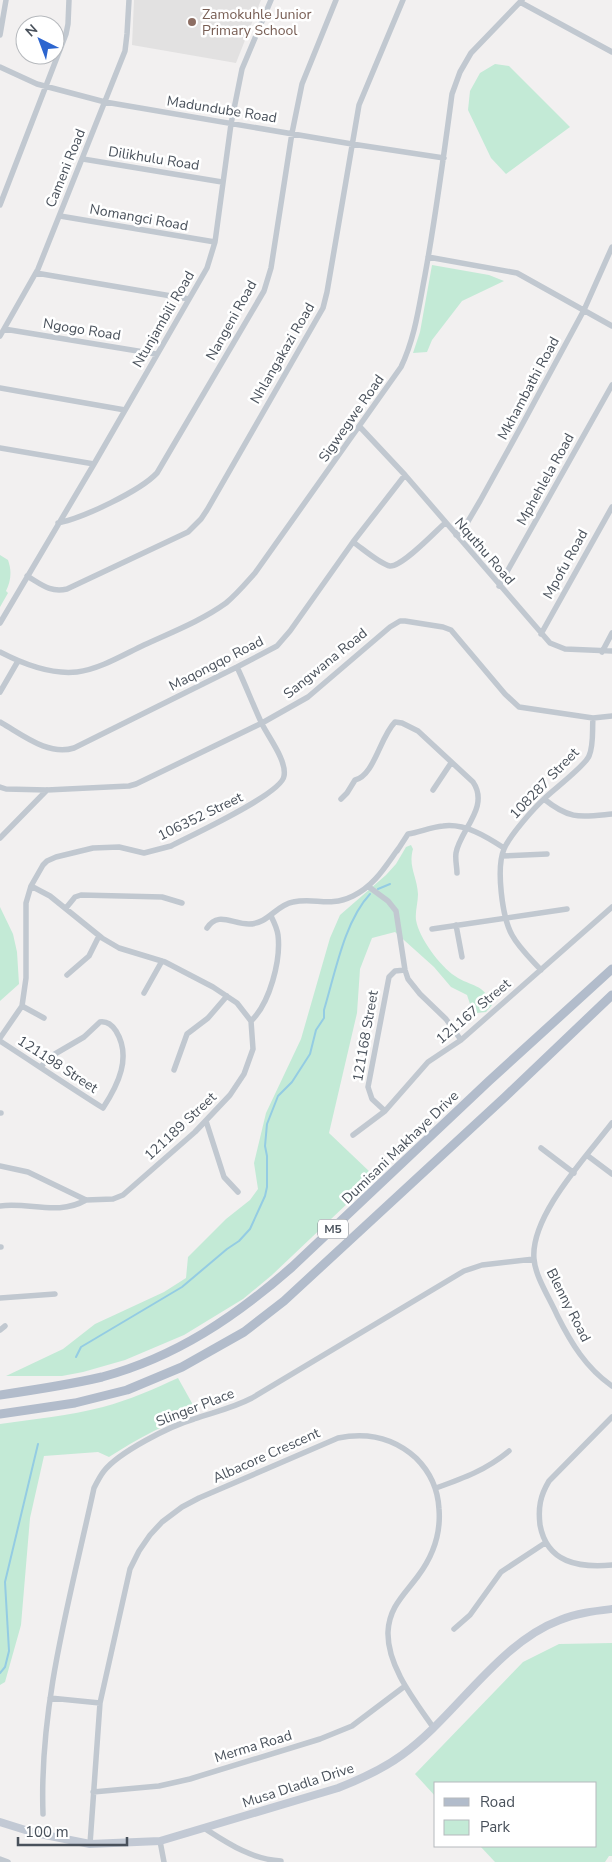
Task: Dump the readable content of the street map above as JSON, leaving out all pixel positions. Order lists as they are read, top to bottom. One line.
{"streets":{"main road":["Dumisani Makhaye Drive","M5"],"street":["Madundube Road","Dilikhulu Road","Cameni Road","Nomangci Road","Ntunjambili Road","Nangeni Road","Ngogo Road","Nhlangakazi Road","Mkhambathi Road","Sigwegwe Road","Mphehlela Road","Nquthu Road","Mpofu Road","Maqongqo Road","Sangwana Road","108287 Street","106352 Street","121167 Street","121168 Street","121198 Street","121189 Street","Blenny Road","Slinger Place","Albacore Crescent","Merma Road","Musa Dladla Drive"]},"crossings":[["Madundube Road","Cameni Road"],["Madundube Road","Ntunjambili Road"],["Madundube Road","Nangeni Road"],["Madundube Road","Nhlangakazi Road"],["Madundube Road","Sigwegwe Road"],["Dilikhulu Road","Cameni Road"],["Dilikhulu Road","Ntunjambili Road"],["Cameni Road","Nomangci Road"],["Cameni Road","Ngogo Road"],["Nomangci Road","Ntunjambili Road"],["Ntunjambili Road","Nangeni Road"],["Ntunjambili Road","Ngogo Road"],["Ntunjambili Road","Nhlangakazi Road"],["Mkhambathi Road","Nquthu Road"],["Sigwegwe Road","Nquthu Road"],["Mphehlela Road","Nquthu Road"],["Nquthu Road","Mpofu Road"],["Nquthu Road","Maqongqo Road"],["Maqongqo Road","106352 Street"],["Sangwana Road","108287 Street"],["Sangwana Road","106352 Street"],["108287 Street","121167 Street"],["121167 Street","121168 Street"],["Blenny Road","Slinger Place"],["Albacore Crescent","Merma Road"],["Albacore Crescent","Musa Dladla Drive"]],"places":["Zamokuhle Junior Primary School"],"legend":["Road","Park"],"scale_bar":"100 m","north":"top left"}
